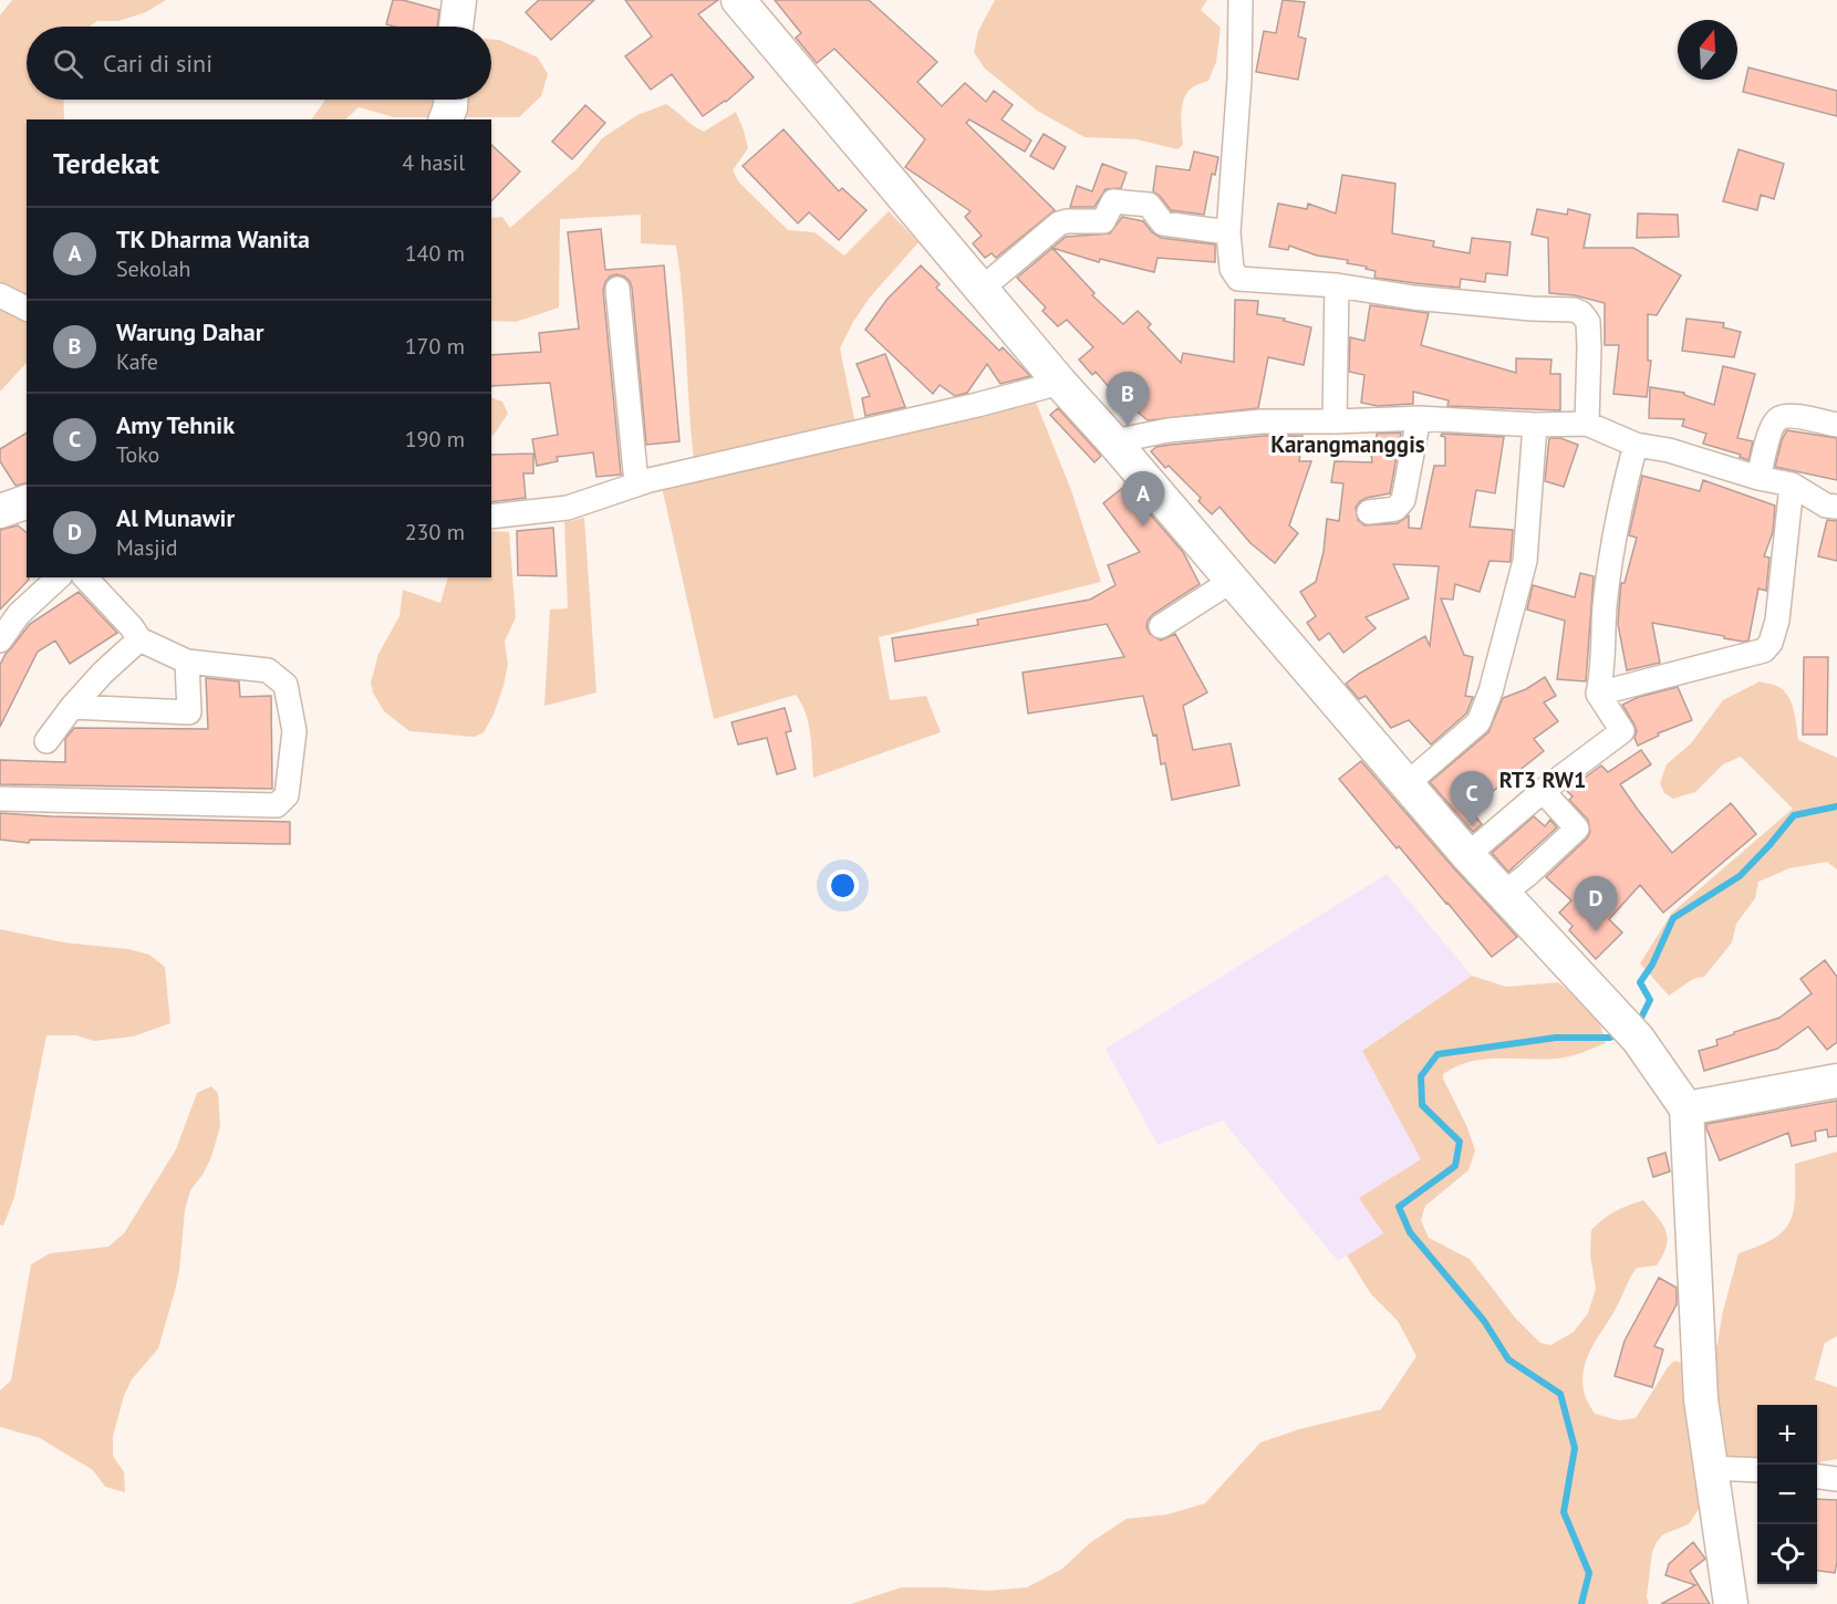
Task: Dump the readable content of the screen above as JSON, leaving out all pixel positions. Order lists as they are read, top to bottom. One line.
{"districts":["Karangmanggis","RT3 RW1"],"north":"top","page":{"search":"Cari di sini","heading":["Terdekat","4 hasil"],"list":[{"mark":"A","name":"TK Dharma Wanita","note":"Sekolah","value":"140 m"},{"mark":"B","name":"Warung Dahar","note":"Kafe","value":"170 m"},{"mark":"C","name":"Amy Tehnik","note":"Toko","value":"190 m"},{"mark":"D","name":"Al Munawir","note":"Masjid","value":"230 m"}],"pins":["B","A","C","D"],"map_buttons":["+","−"]}}
